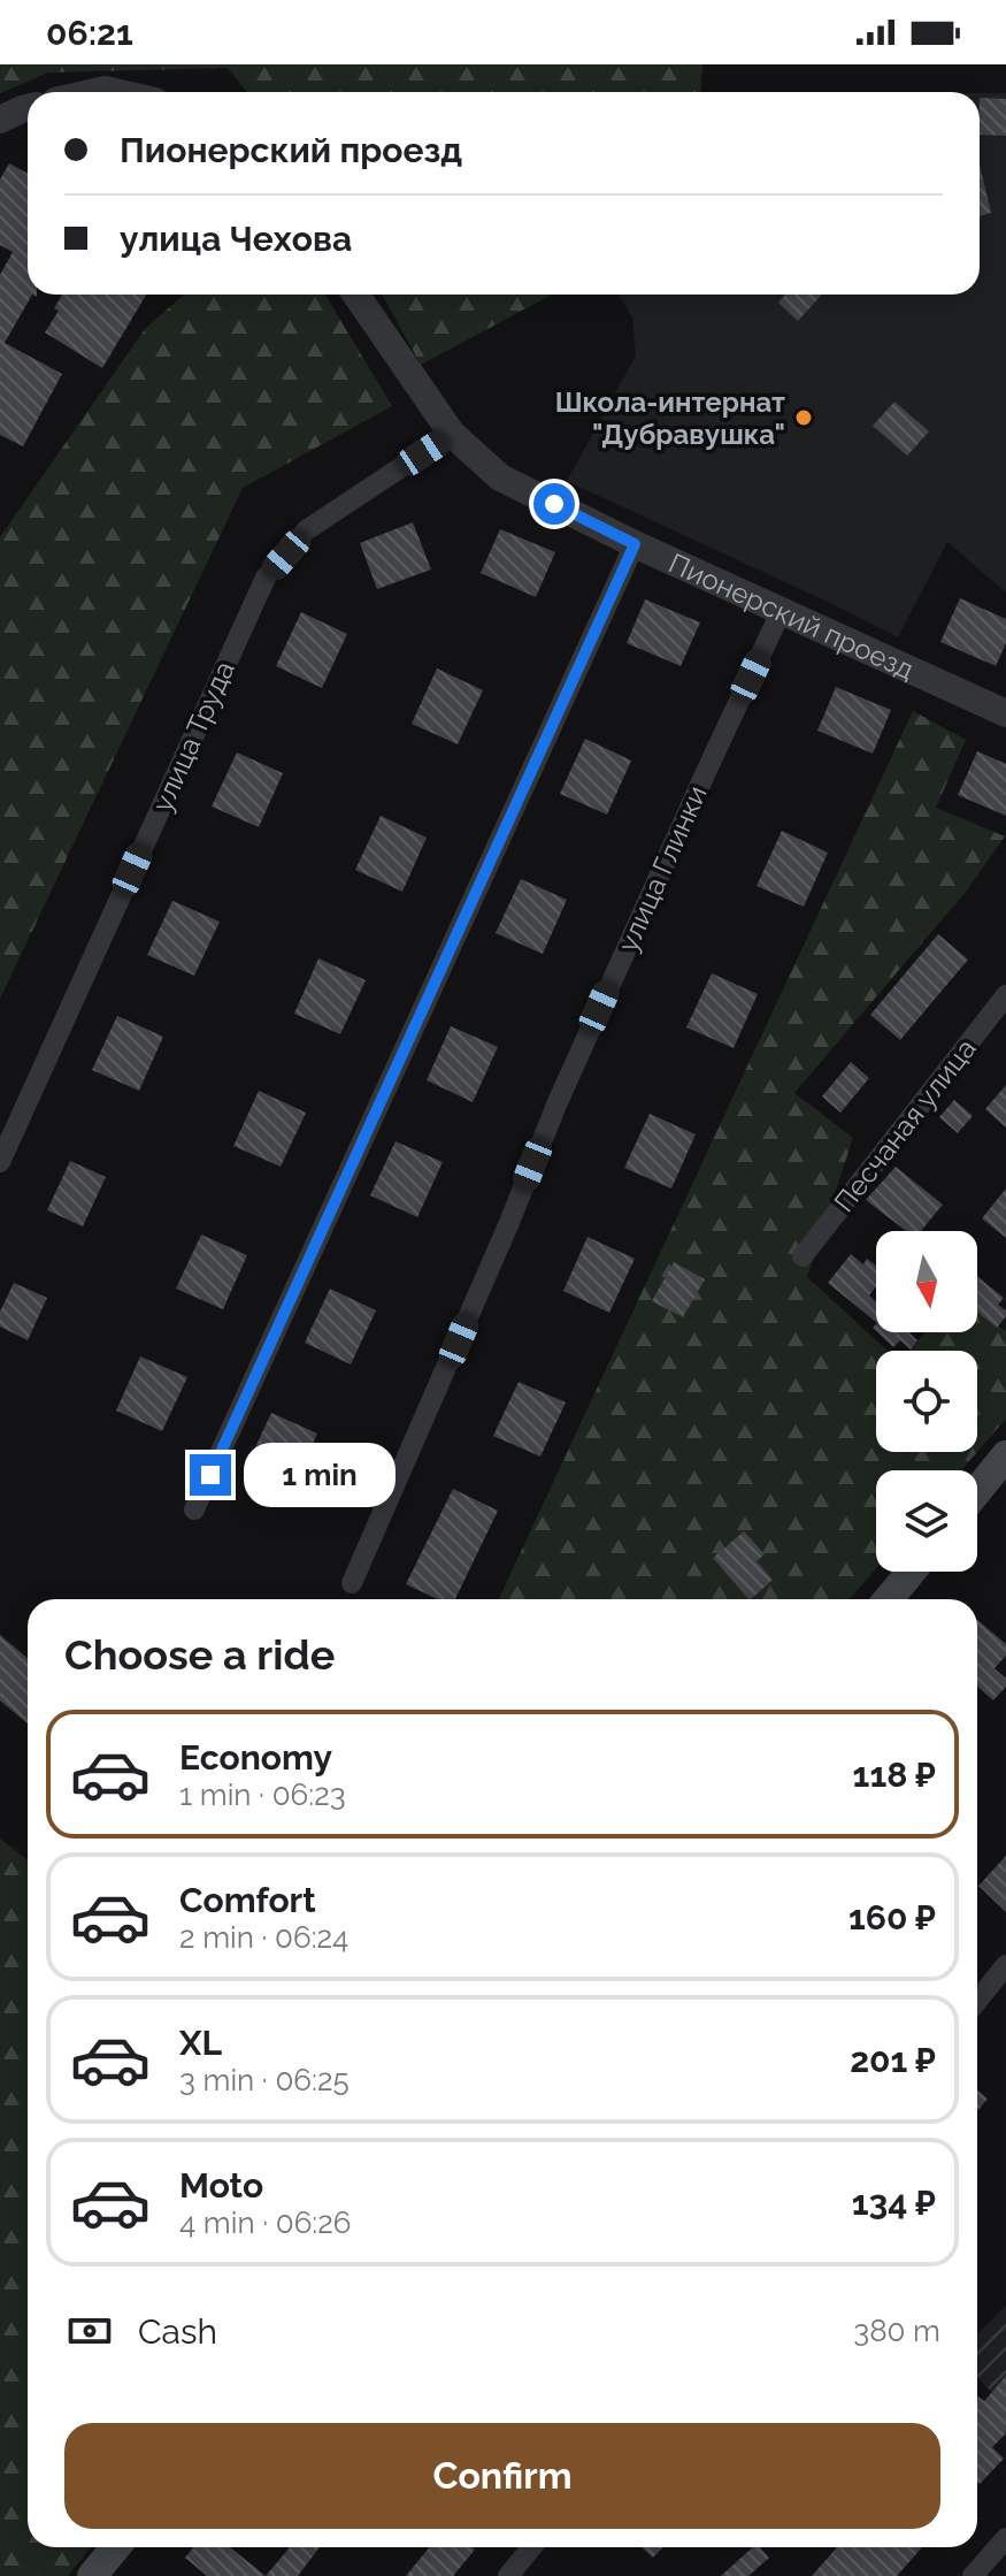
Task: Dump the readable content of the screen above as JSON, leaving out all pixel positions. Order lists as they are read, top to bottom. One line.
{"streets":{"street":["Пионерский проезд","улица Труда","улица Глинки","Песчаная улица"]},"crossings":[["Пионерский проезд","улица Труда"],["Пионерский проезд","улица Глинки"]],"places":["Школа-интернат \"Дубравушка\""],"north":"bottom","page":{"status":"06:21","banner":["Пионерский проезд","улица Чехова"],"bubble":"1 min","heading":"Choose a ride","list":[{"name":"Economy","note":"1 min · 06:23","value":"118 ₽"},{"name":"Comfort","note":"2 min · 06:24","value":"160 ₽"},{"name":"XL","note":"3 min · 06:25","value":"201 ₽"},{"name":"Moto","note":"4 min · 06:26","value":"134 ₽"}],"pay":["Cash","380 m"],"buttons":"Confirm"}}
